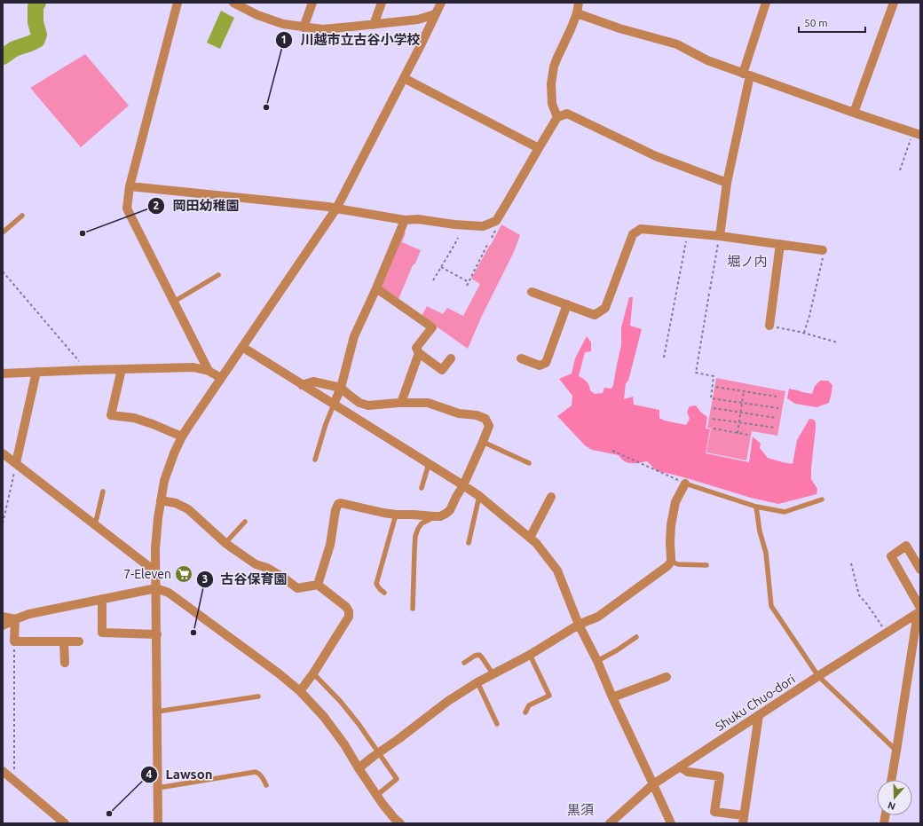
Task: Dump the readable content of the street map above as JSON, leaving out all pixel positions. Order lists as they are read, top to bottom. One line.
{"streets":{"street":["Shuku Chuo-dori"]},"districts":["堀ノ内","黒須"],"places":{"other":["川越市立古谷小学校","岡田幼稚園","古谷保育園","Lawson"],"supermarket":["7-Eleven"]},"scale_bar":"50 m","north":"bottom"}
